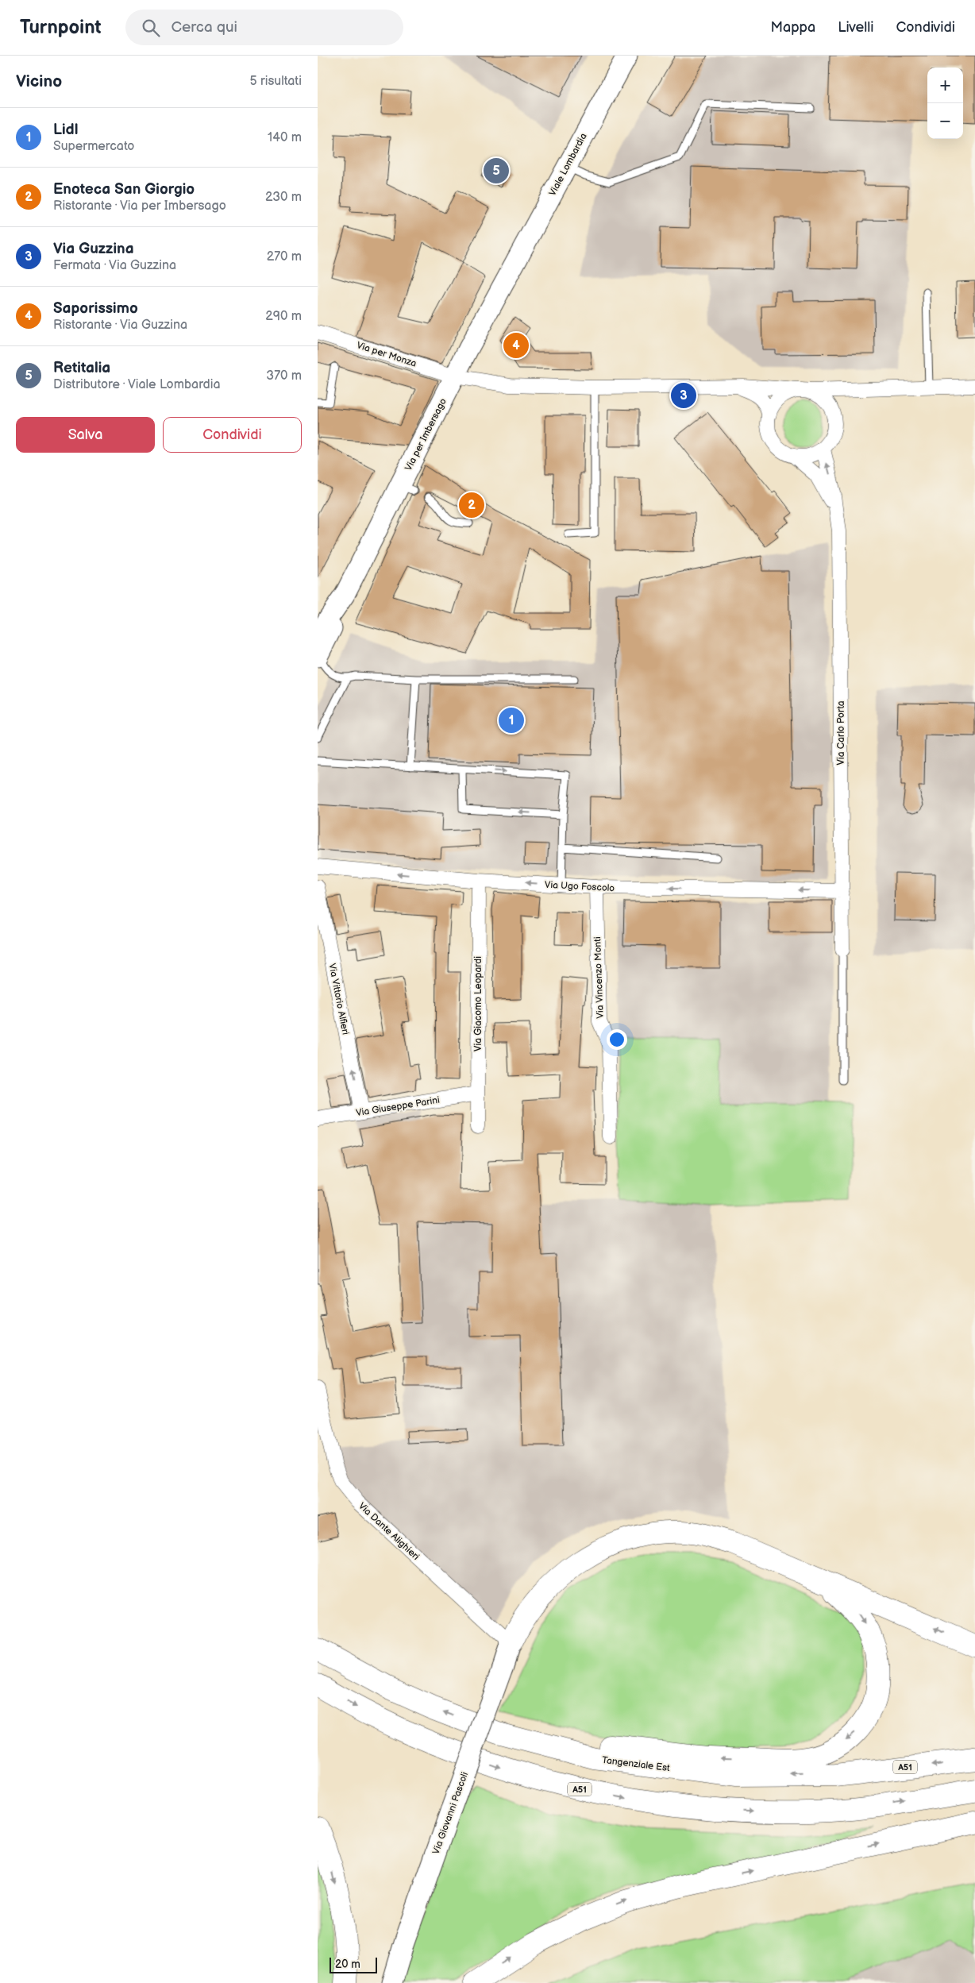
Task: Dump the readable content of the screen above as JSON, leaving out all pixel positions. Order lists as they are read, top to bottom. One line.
{"streets":{"highway":["Tangenziale Est","A51"],"main road":["Viale Lombardia","Via per Imbersago","Via Giovanni Pascoli"],"street":["Via per Monza","Via Carlo Porta","Via Ugo Foscolo","Via Vincenzo Monti","Via Vittorio Alfieri","Via Giacomo Leopardi","Via Giuseppe Parini","Via Dante Alighieri"]},"crossings":[["Viale Lombardia","Via per Imbersago"],["Via per Monza","Via per Imbersago"],["Via per Monza","Via Carlo Porta"],["Via Carlo Porta","Via Ugo Foscolo"],["Via Ugo Foscolo","Via Vincenzo Monti"],["Via Ugo Foscolo","Via Giacomo Leopardi"],["Via Vittorio Alfieri","Via Giuseppe Parini"],["Via Giacomo Leopardi","Via Giuseppe Parini"],["Via Dante Alighieri","Via Giovanni Pascoli"]],"one_way":["Via Ugo Foscolo","Via Vittorio Alfieri"],"scale_bar":"20 m","page":{"header":"Turnpoint","search":"Cerca qui","nav":["Mappa","Livelli","Condividi"],"heading":["Vicino","5 risultati"],"map_buttons":["+","−"],"list":[{"mark":"1","name":"Lidl","note":"Supermercato","value":"140 m"},{"mark":"2","name":"Enoteca San Giorgio","note":"Ristorante · Via per Imbersago","value":"230 m"},{"mark":"3","name":"Via Guzzina","note":"Fermata · Via Guzzina","value":"270 m"},{"mark":"4","name":"Saporissimo","note":"Ristorante · Via Guzzina","value":"290 m"},{"mark":"5","name":"Retitalia","note":"Distributore · Viale Lombardia","value":"370 m"}],"pins":["5","4","3","2","1"],"buttons":["Salva","Condividi"],"scale":"20 m"}}
